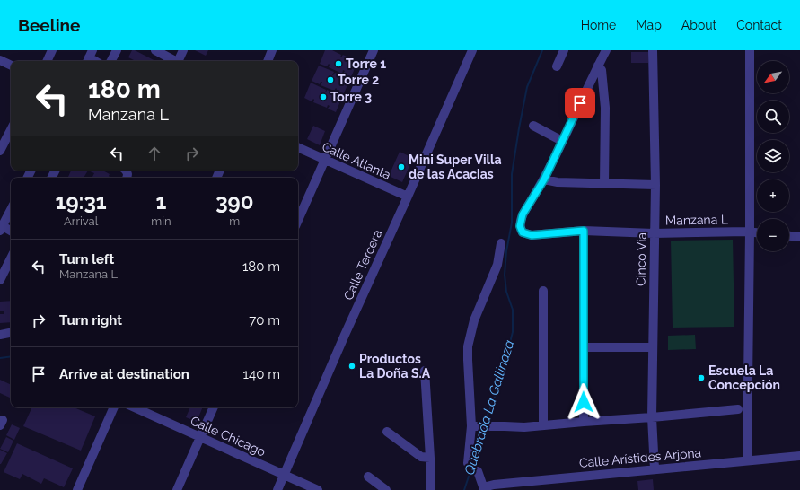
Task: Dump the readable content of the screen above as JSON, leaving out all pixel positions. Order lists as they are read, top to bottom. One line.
{"streets":{"street":["Calle Atlanta","Manzana L","Cinco Vía","Calle Tercera","Calle Chicago","Calle Arístides Arjona"]},"crossings":[["Calle Atlanta","Calle Tercera"],["Manzana L","Cinco Vía"],["Cinco Vía","Calle Arístides Arjona"],["Calle Tercera","Calle Chicago"]],"water":["Quebrada La Gallinaza"],"places":["Torre 1","Torre 2","Torre 3","Mini Super Villa de las Acacias","Productos La Doña S.A","Escuela La Concepción"],"north":"bottom left","page":{"header":"Beeline","nav":["Home","Map","About","Contact"],"map_buttons":["+","−"],"turn":["180 m","Manzana L"],"eta":["19:31","Arrival","1","min","390","m"],"list":[{"name":"Turn left","note":"Manzana L","value":"180 m"},{"name":"Turn right","value":"70 m"},{"name":"Arrive at destination","value":"140 m"}]}}
